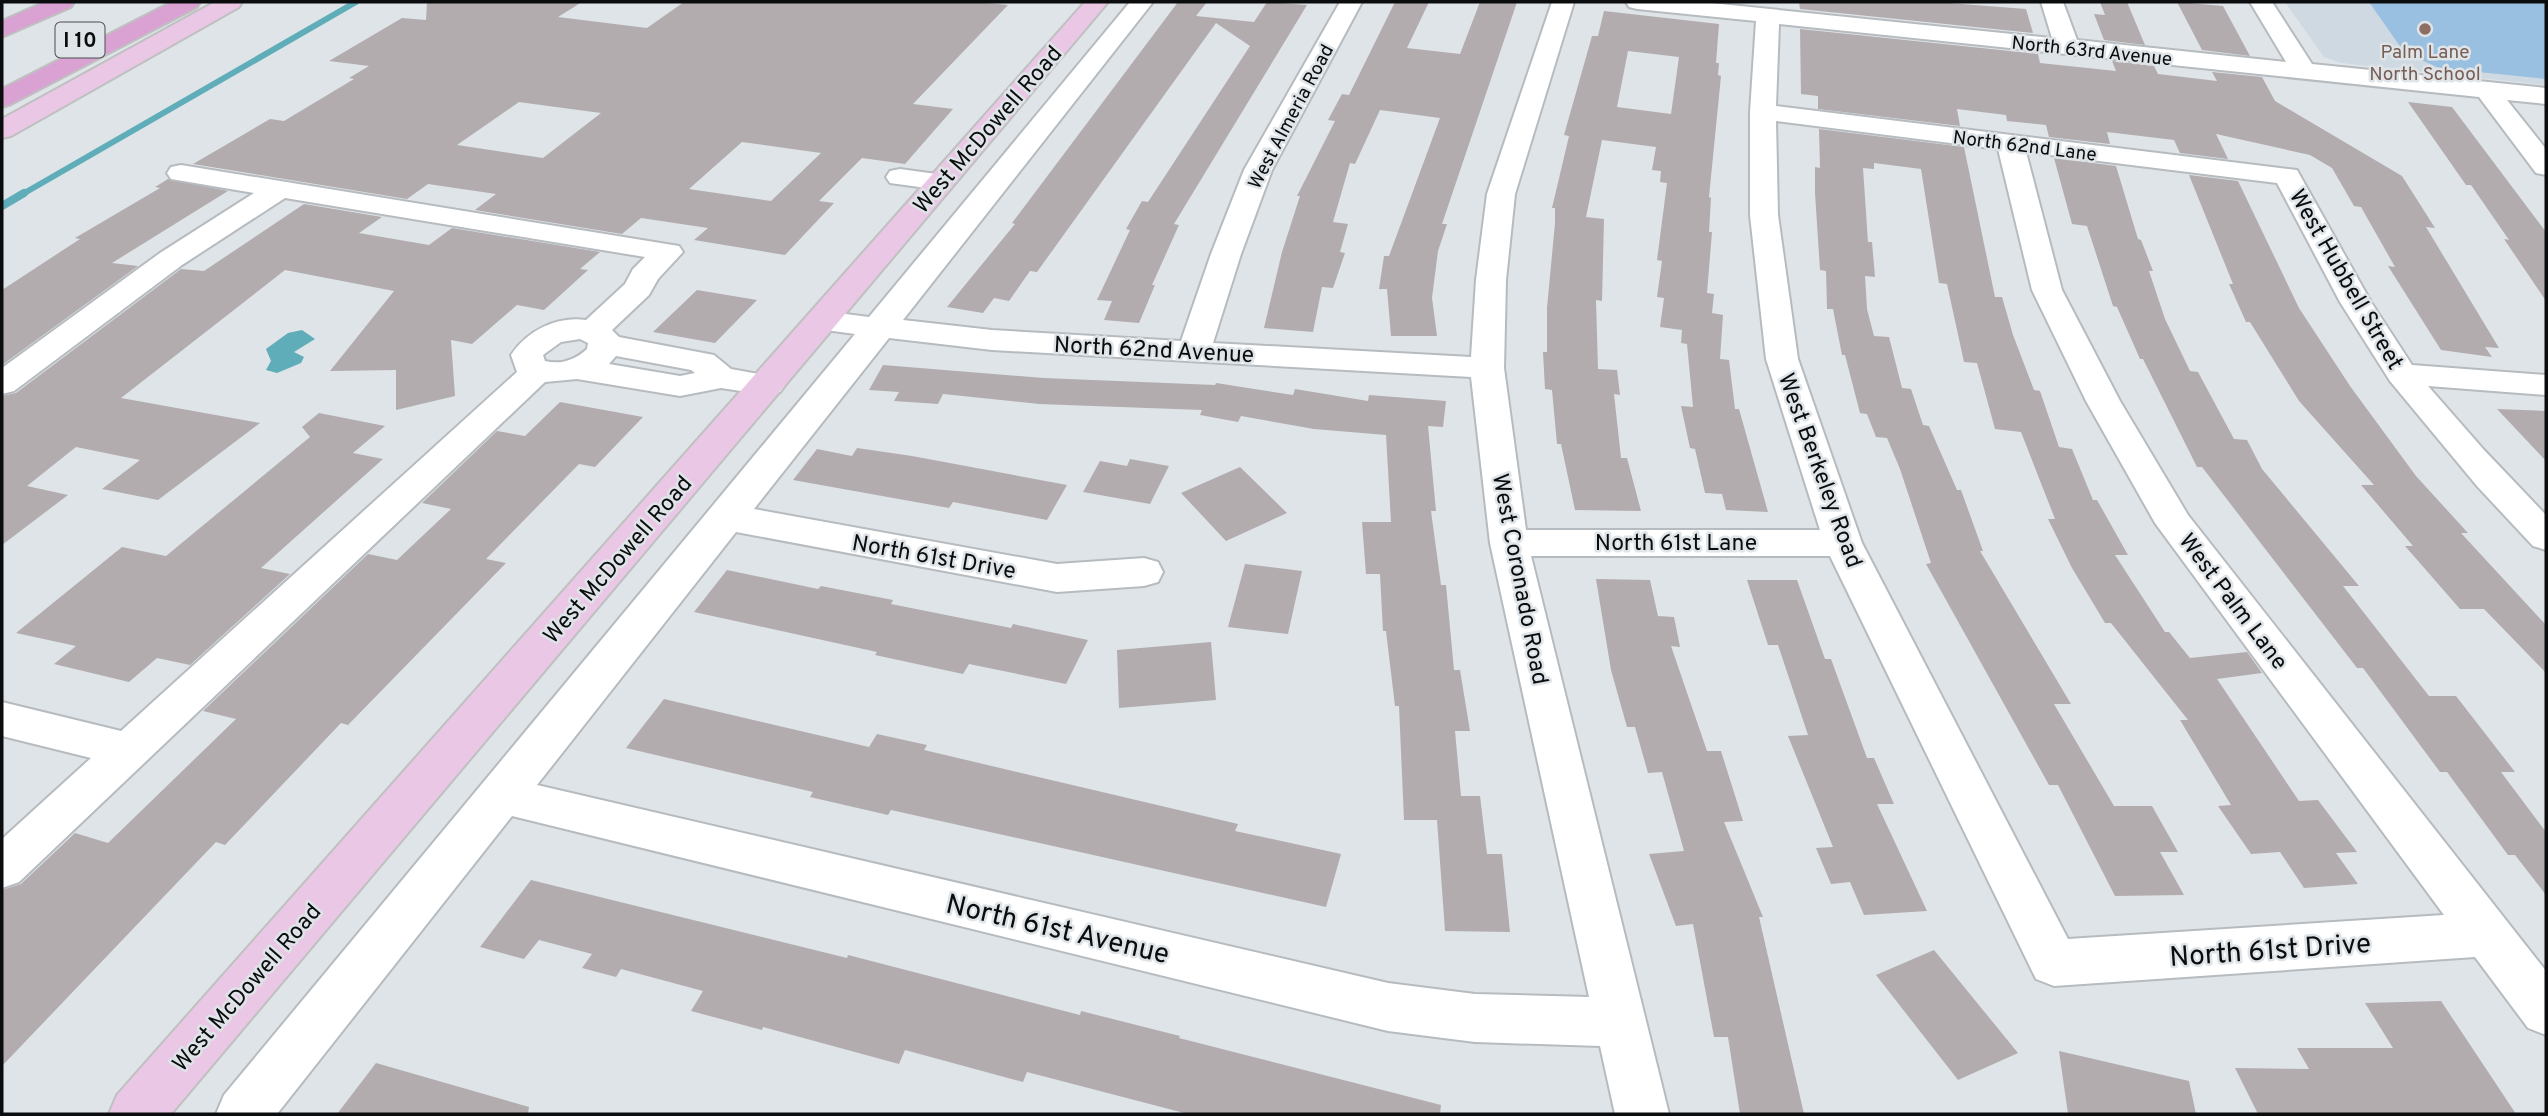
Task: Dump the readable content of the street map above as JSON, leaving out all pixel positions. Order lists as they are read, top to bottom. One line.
{"streets":{"highway":["I 10"],"main road":["West McDowell Road"],"street":["North 63rd Avenue","West Almeria Road","North 62nd Lane","West Hubbell Street","North 62nd Avenue","West Berkeley Road","North 61st Lane","North 61st Drive","West Coronado Road","West Palm Lane","North 61st Avenue"]},"crossings":[["North 63rd Avenue","West Berkeley Road"],["West Almeria Road","North 62nd Avenue"],["West McDowell Road","North 62nd Avenue"],["West McDowell Road","North 61st Drive"],["West McDowell Road","North 61st Avenue"],["North 62nd Lane","West Hubbell Street"],["North 62nd Lane","West Berkeley Road"],["North 62nd Lane","West Palm Lane"],["North 62nd Avenue","West Coronado Road"],["West Berkeley Road","North 61st Lane"],["West Berkeley Road","North 61st Drive"],["North 61st Lane","West Coronado Road"],["North 61st Drive","West Palm Lane"],["West Coronado Road","North 61st Avenue"]],"places":["Palm Lane North School"]}
